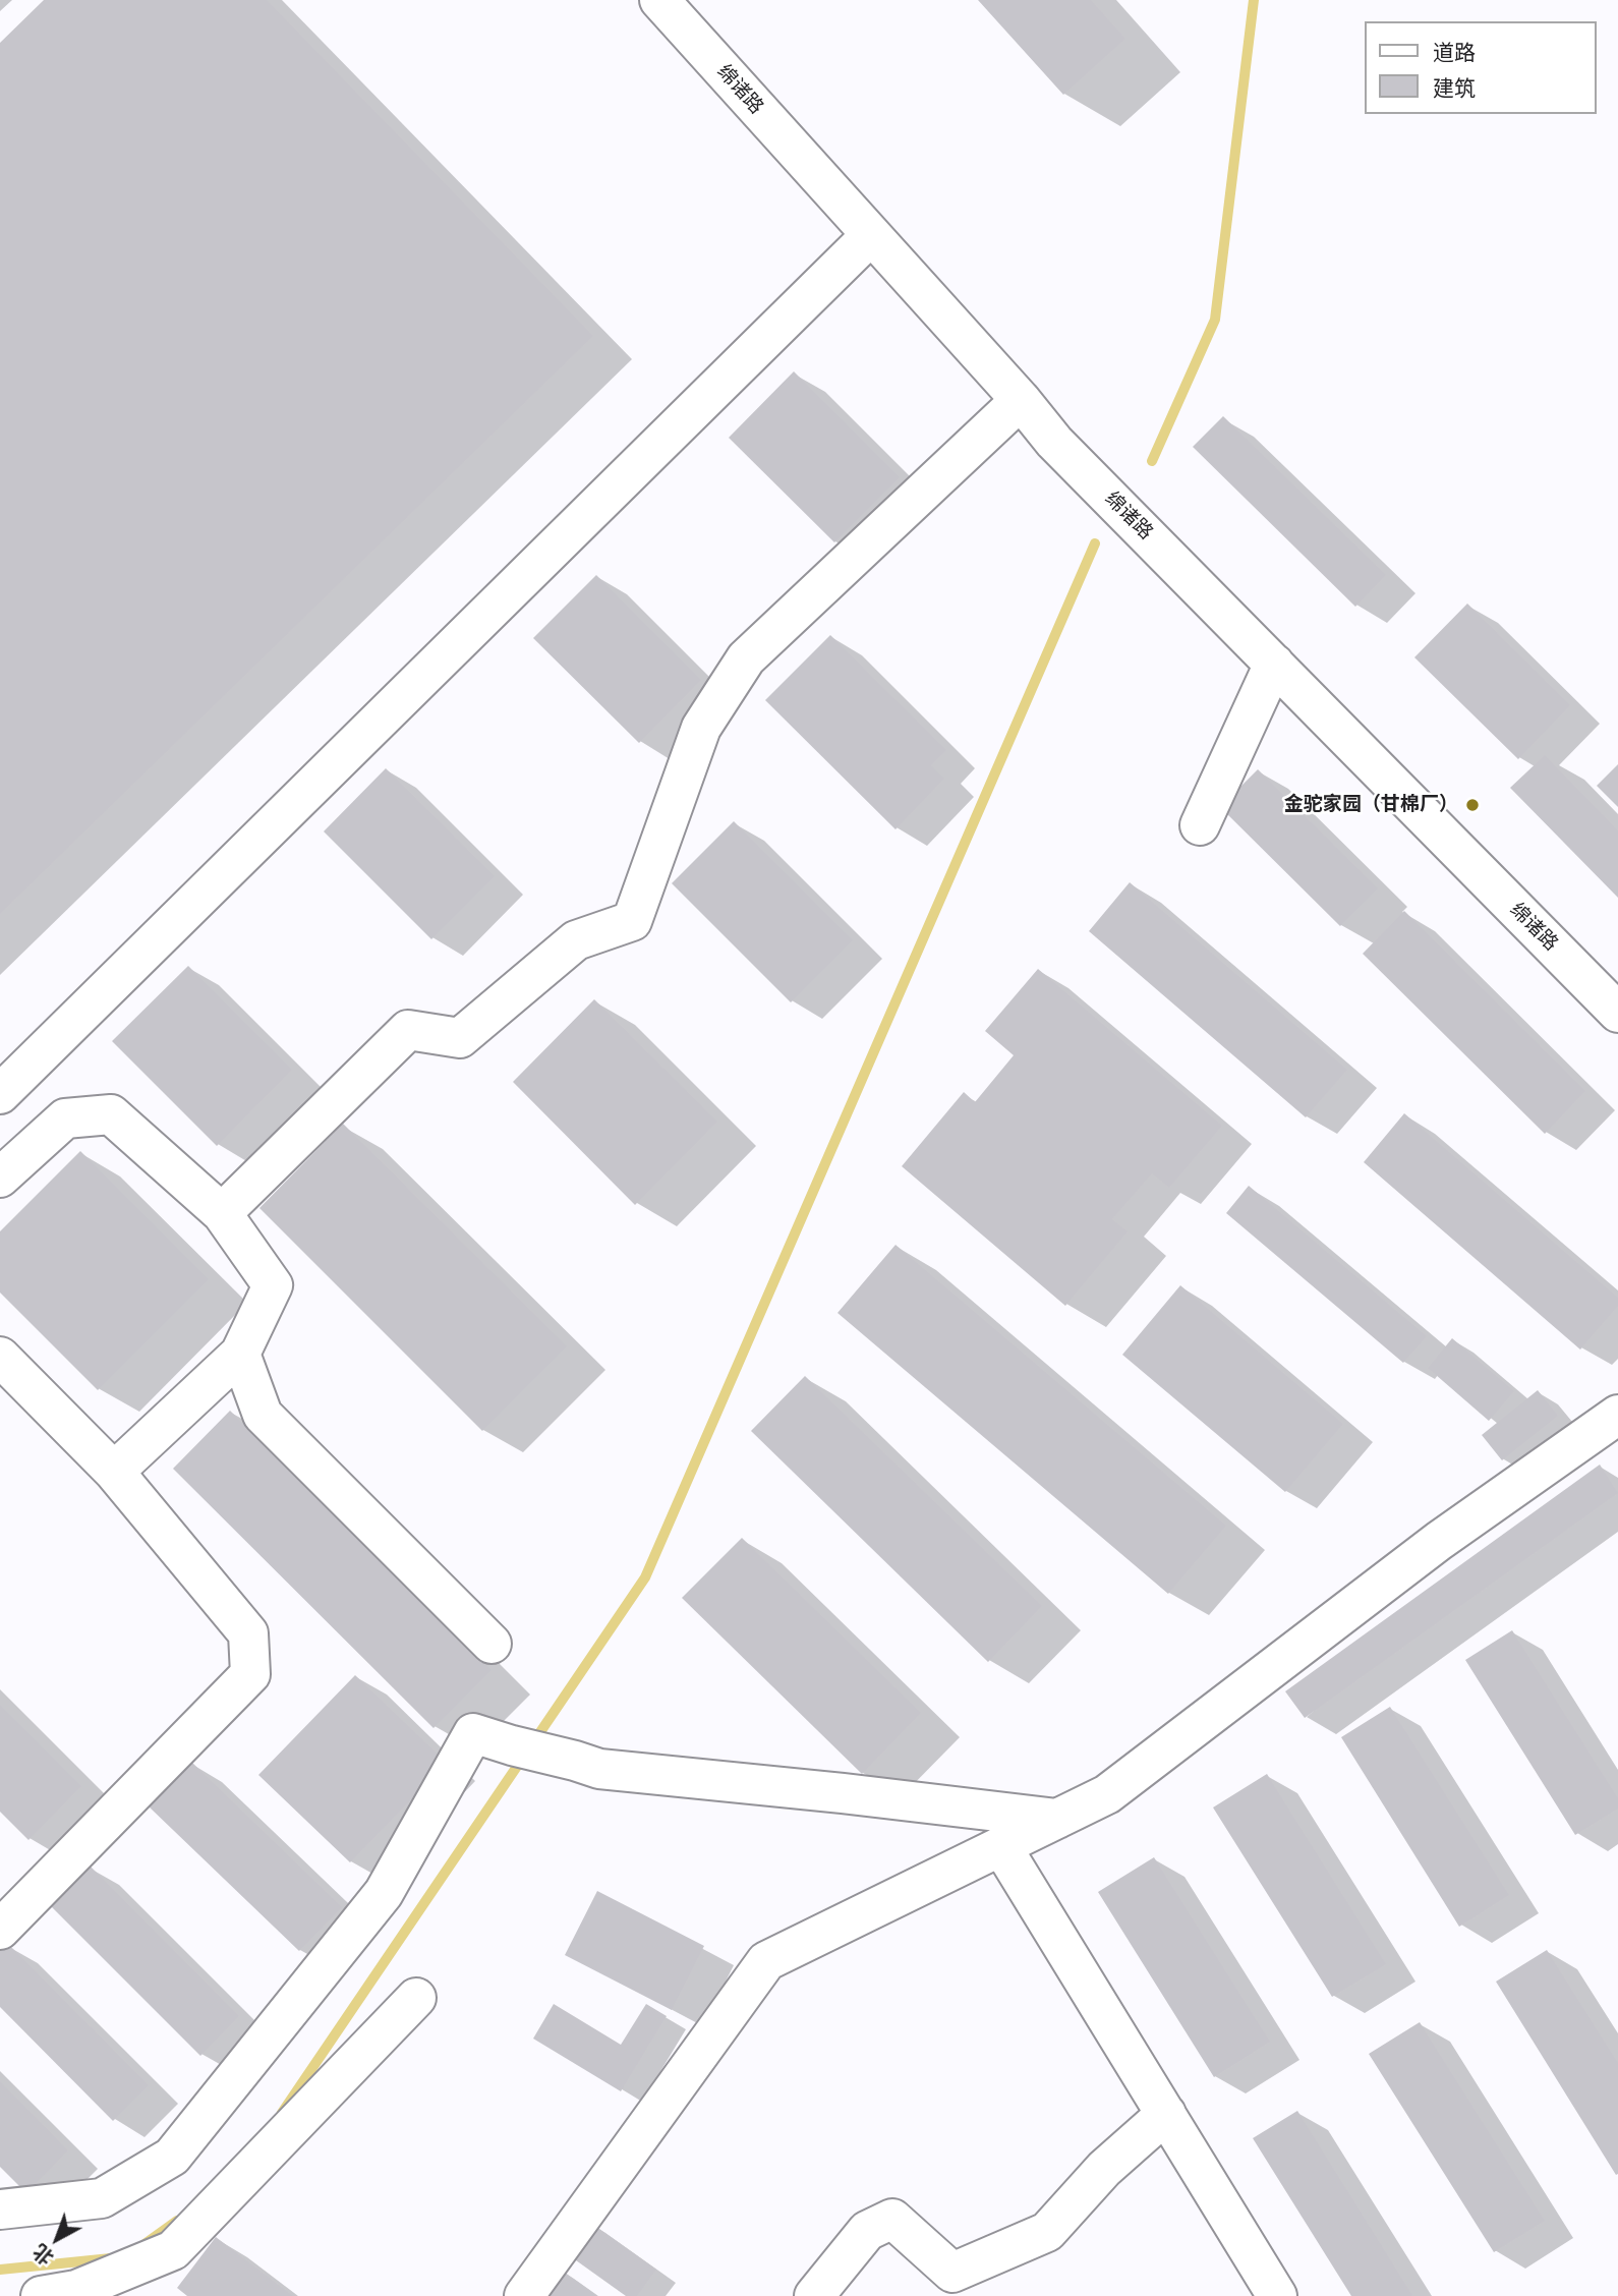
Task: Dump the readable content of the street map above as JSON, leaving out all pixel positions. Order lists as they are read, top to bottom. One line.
{"streets":{"street":["绵诸路"]},"places":["金驼家园（甘棉厂）"],"legend":["道路","建筑"],"north":"bottom left"}
